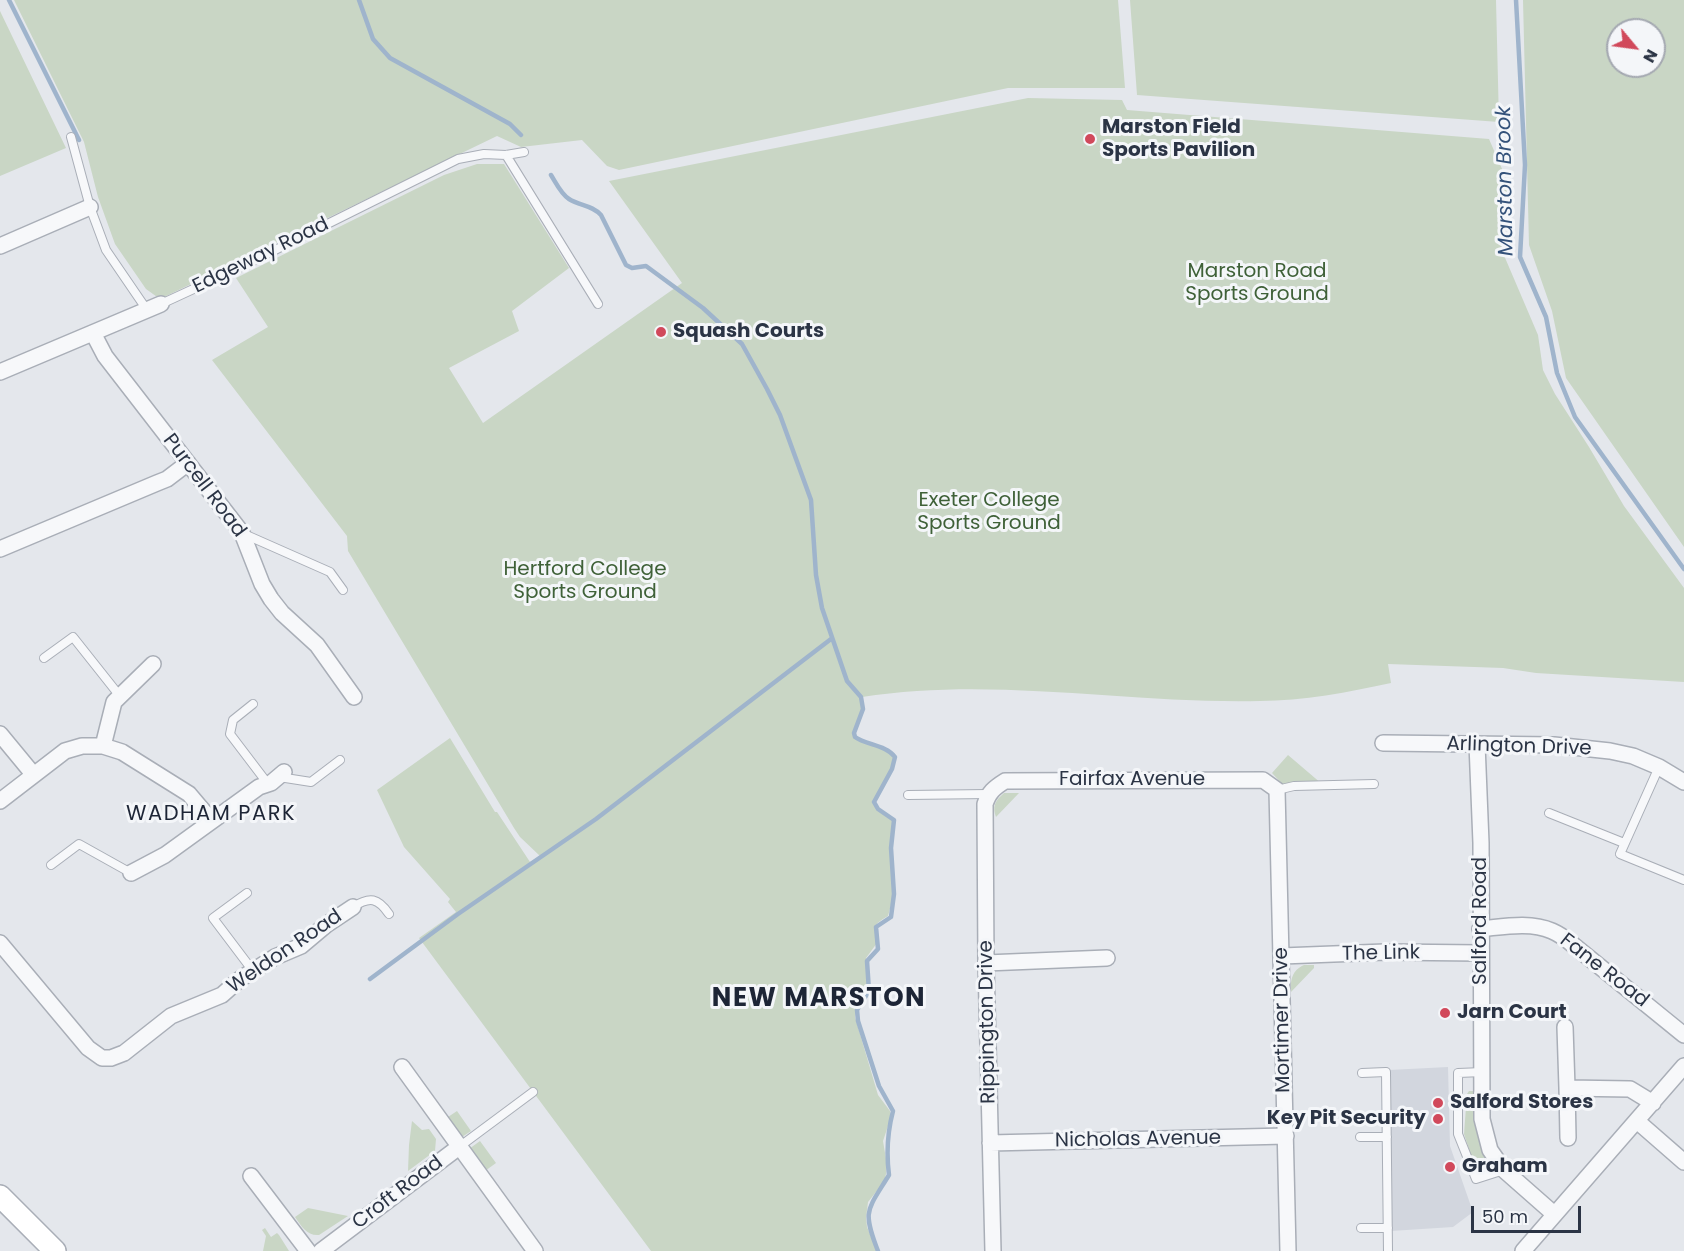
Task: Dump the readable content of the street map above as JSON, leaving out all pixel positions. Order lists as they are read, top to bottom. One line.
{"streets":{"street":["Edgeway Road","Purcell Road","Arlington Drive","Fairfax Avenue","Salford Road","Weldon Road","The Link","Fane Road","Mortimer Drive","Rippington Drive","Nicholas Avenue","Croft Road"]},"crossings":[["Edgeway Road","Purcell Road"],["Arlington Drive","Salford Road"],["Fairfax Avenue","Mortimer Drive"],["Fairfax Avenue","Rippington Drive"],["Salford Road","The Link"],["Salford Road","Fane Road"],["The Link","Mortimer Drive"],["Mortimer Drive","Nicholas Avenue"],["Rippington Drive","Nicholas Avenue"]],"districts":["WADHAM PARK","NEW MARSTON"],"water":["Marston Brook"],"parks":["Marston Road Sports Ground","Exeter College Sports Ground","Hertford College Sports Ground"],"places":["Marston Field Sports Pavilion","Squash Courts","Jarn Court","Salford Stores","Key Pit Security","Graham"],"scale_bar":"50 m","north":"bottom right"}
